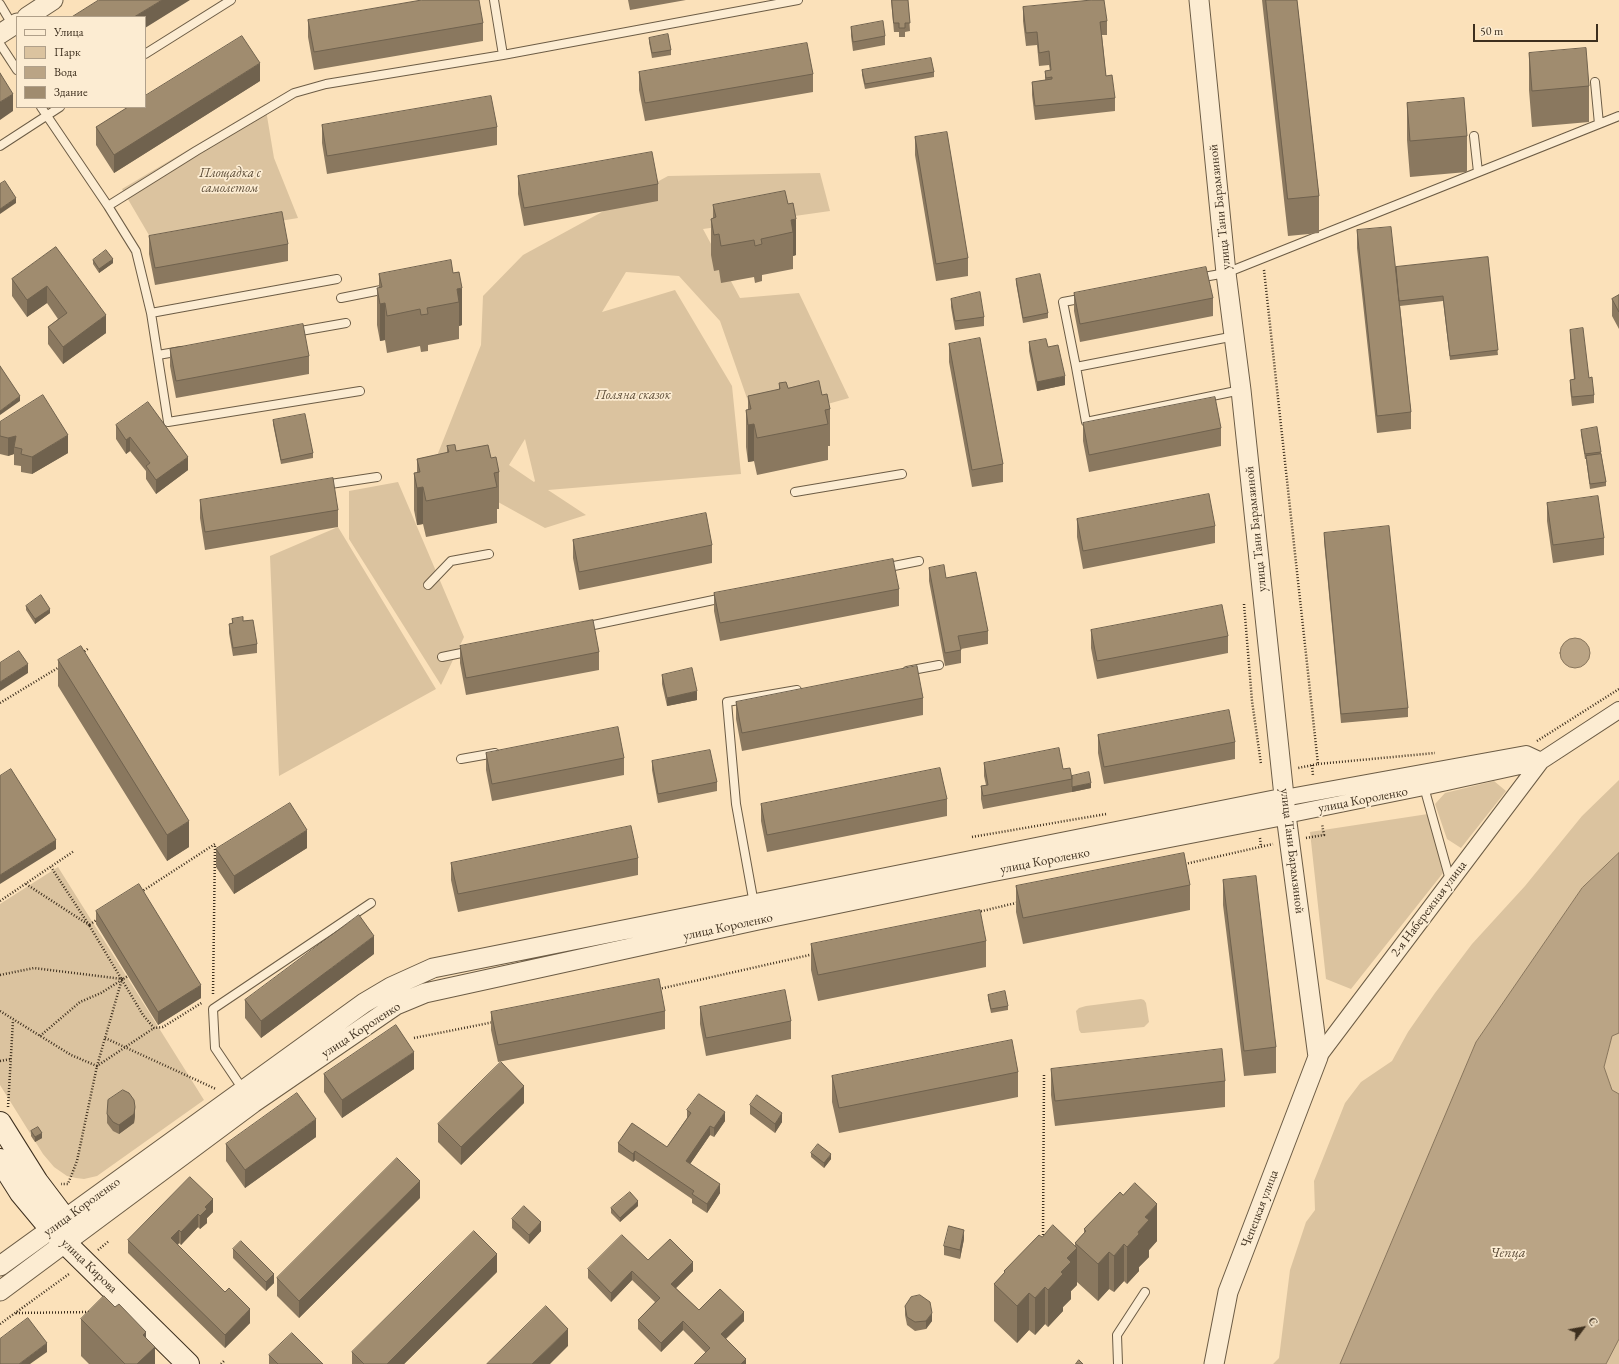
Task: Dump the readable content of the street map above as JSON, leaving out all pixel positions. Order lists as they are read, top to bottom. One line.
{"streets":{"main road":["улица Кирова"],"street":["улица Тани Барамзиной","улица Короленко","2-я Набережная улица","Чепецкая улица"]},"crossings":[["улица Тани Барамзиной","улица Короленко"],["улица Тани Барамзиной","2-я Набережная улица"],["улица Тани Барамзиной","Чепецкая улица"],["улица Короленко","2-я Набережная улица"],["улица Короленко","улица Кирова"],["2-я Набережная улица","Чепецкая улица"]],"water":["Чепца"],"parks":["Площадка с самолетом","Поляна сказок"],"legend":["Улица","Парк","Вода","Здание"],"scale_bar":"50 m","north":"top right"}
